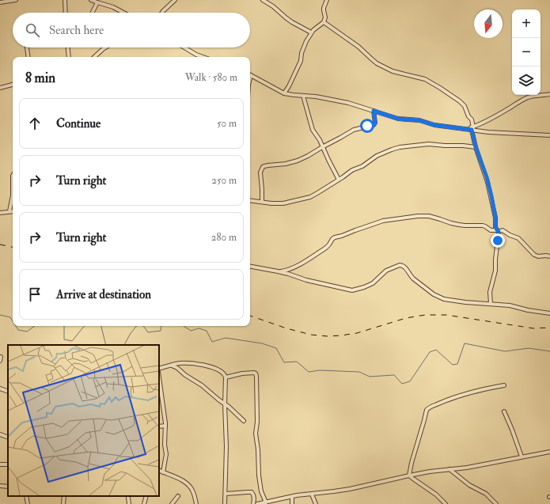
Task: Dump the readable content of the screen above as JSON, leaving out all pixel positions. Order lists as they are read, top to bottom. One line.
{"north":"bottom","page":{"map_buttons":["+","−"],"search":"Search here","heading":["8 min","Walk · 580 m"],"list":[["Continue","50 m"],["Turn right","250 m"],["Turn right","280 m"],"Arrive at destination"]}}
